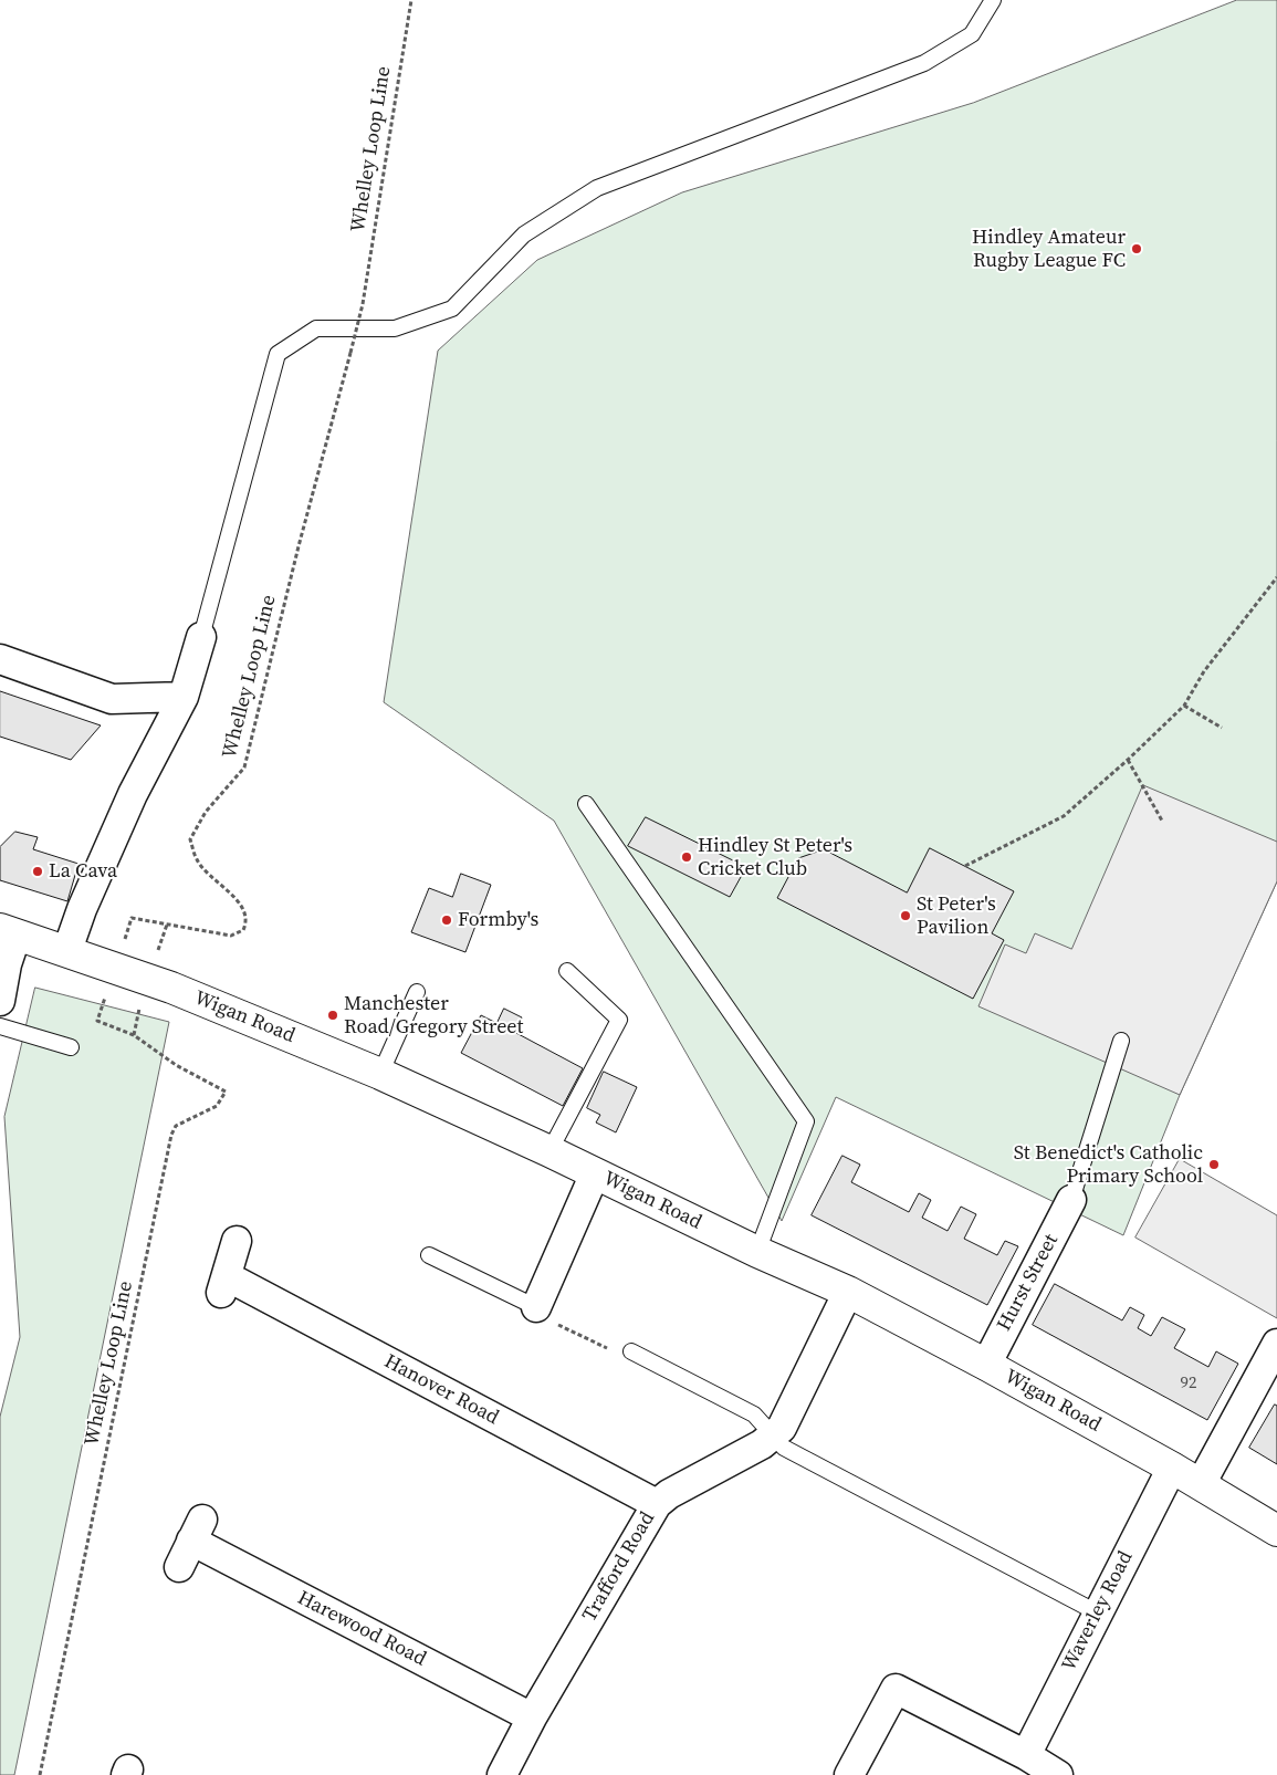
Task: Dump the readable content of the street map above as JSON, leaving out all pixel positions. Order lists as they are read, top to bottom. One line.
{"streets":{"highway":["Wigan Road"],"street":["Hurst Street","Hanover Road","Trafford Road","Waverley Road","Harewood Road"],"path":["Whelley Loop Line"]},"crossings":[["Wigan Road","Hurst Street"],["Wigan Road","Trafford Road"],["Wigan Road","Waverley Road"],["Hanover Road","Trafford Road"],["Trafford Road","Harewood Road"]],"places":["Hindley Amateur Rugby League FC","Hindley St Peter's Cricket Club","La Cava","St Peter's Pavilion","Formby's","Manchester Road/Gregory Street","St Benedict's Catholic Primary School"],"house_numbers":["92"]}
